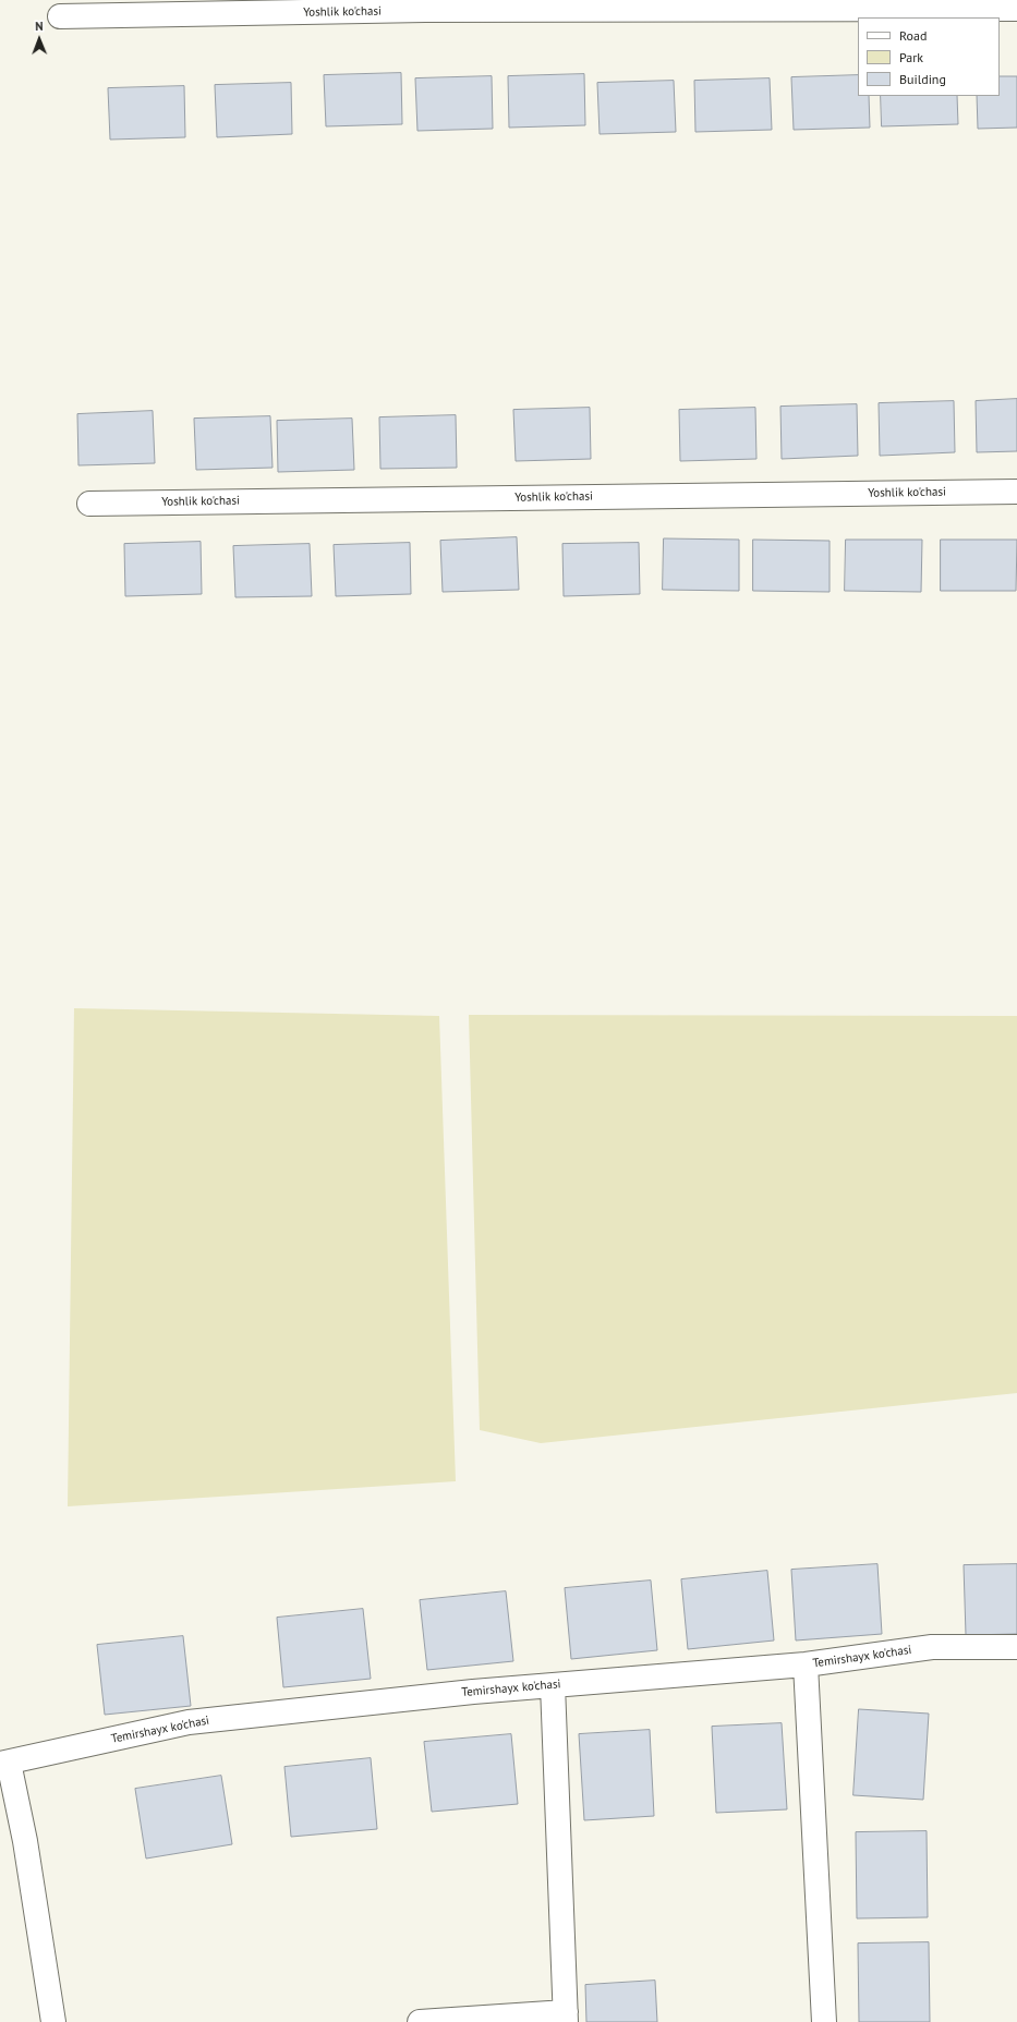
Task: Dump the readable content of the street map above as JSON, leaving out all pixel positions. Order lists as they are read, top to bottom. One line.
{"streets":{"street":["Yoshlik ko'chasi","Temirshayx ko'chasi"]},"legend":["Road","Park","Building"],"north":"top"}
